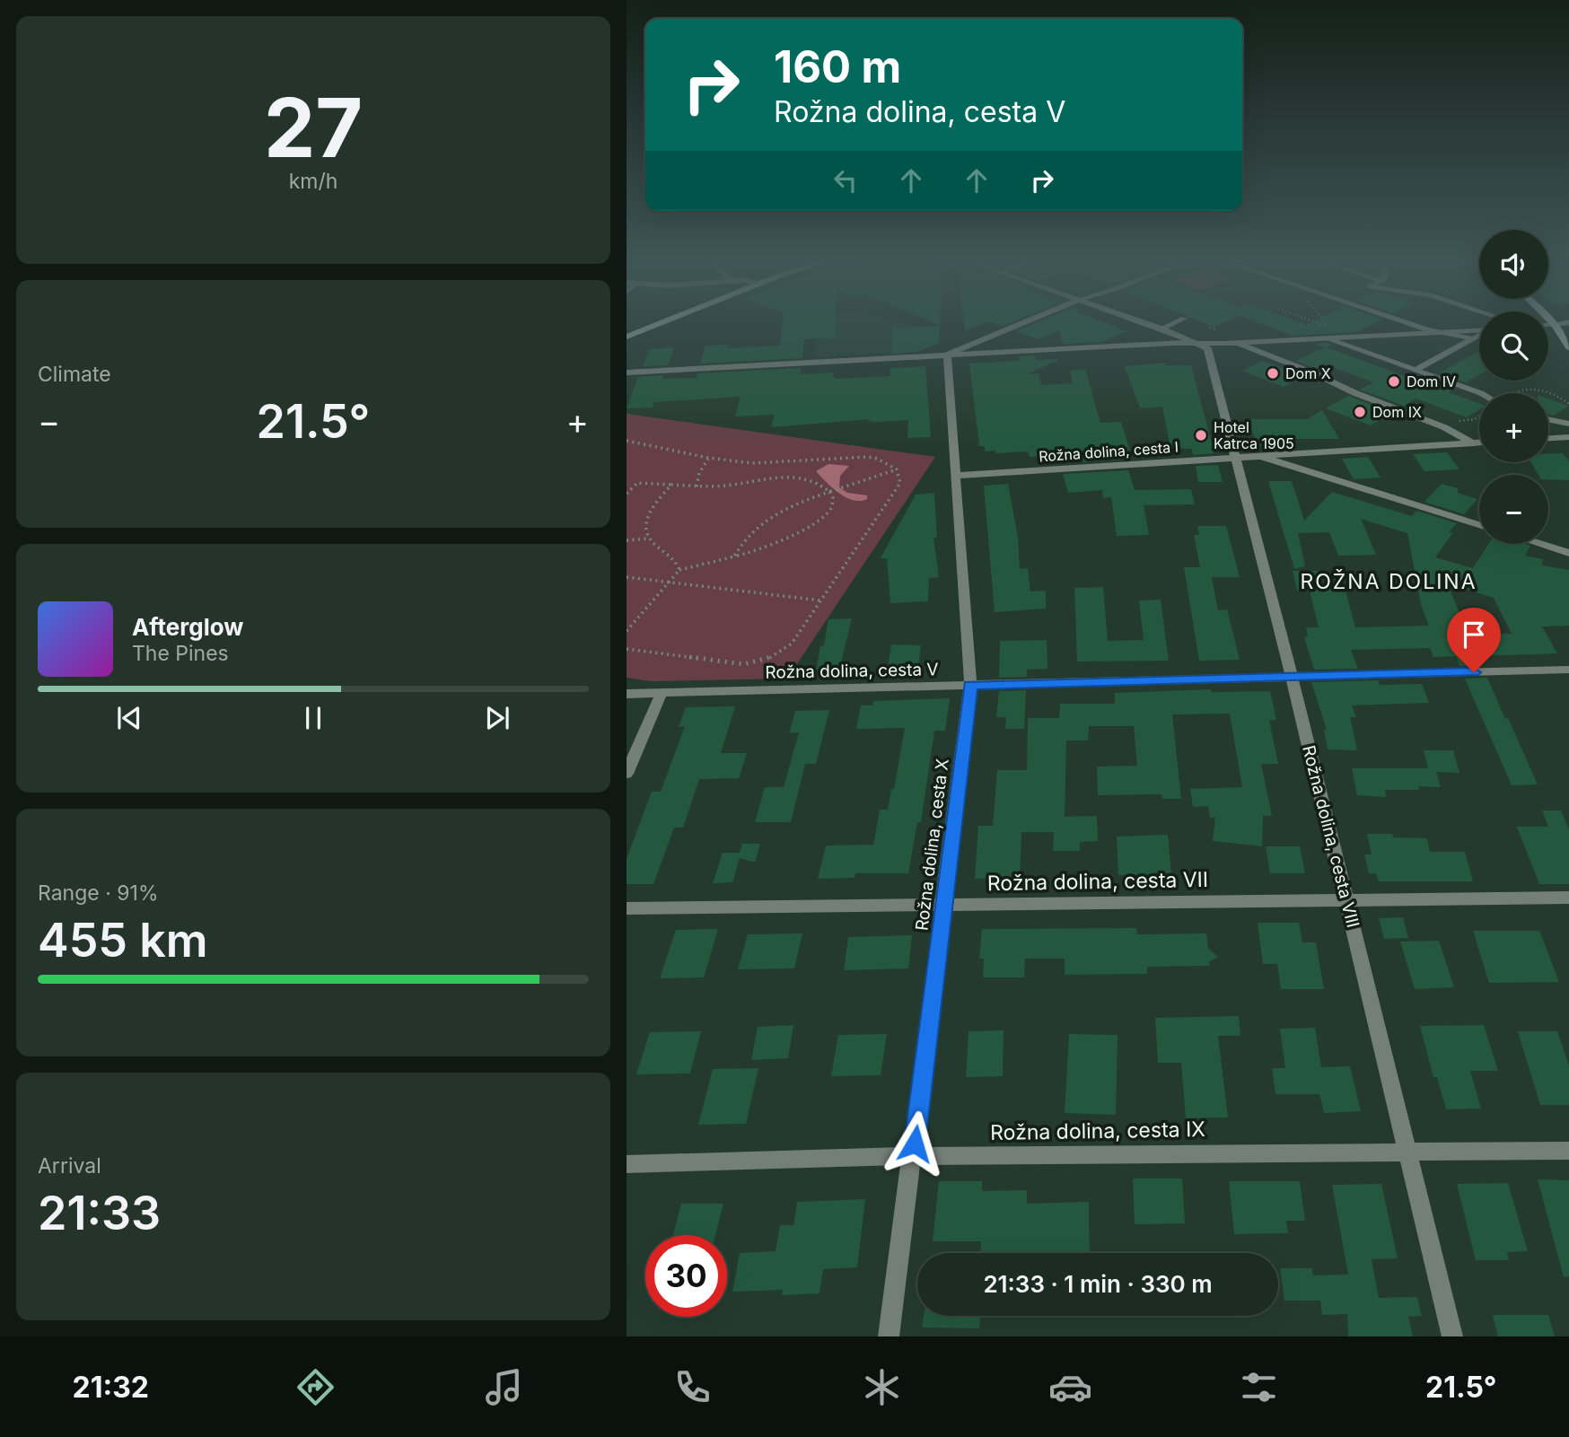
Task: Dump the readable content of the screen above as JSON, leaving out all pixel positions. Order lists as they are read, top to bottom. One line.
{"streets":{"street":["Rožna dolina, cesta I","Rožna dolina, cesta V","Rožna dolina, cesta VIII","Rožna dolina, cesta X","Rožna dolina, cesta VII","Rožna dolina, cesta IX"]},"crossings":[["Rožna dolina, cesta I","Rožna dolina, cesta VIII"],["Rožna dolina, cesta I","Rožna dolina, cesta X"],["Rožna dolina, cesta V","Rožna dolina, cesta VIII"],["Rožna dolina, cesta V","Rožna dolina, cesta X"],["Rožna dolina, cesta VIII","Rožna dolina, cesta VII"],["Rožna dolina, cesta VIII","Rožna dolina, cesta IX"],["Rožna dolina, cesta X","Rožna dolina, cesta VII"],["Rožna dolina, cesta X","Rožna dolina, cesta IX"]],"districts":["ROŽNA DOLINA"],"places":["Dom X","Dom IV","Dom IX","Hotel Katrca 1905"],"page":{"tile":[["27","km/h"],"Climate",["Range · 91%","455 km"],["Arrival","21:33"]],"turn":["160 m","Rožna dolina, cesta V"],"map_buttons":["+","−"],"heat":["−","21.5°","+"],"song":["Afterglow","The Pines"],"limit":"30","trip":"21:33 · 1 min · 330 m","tabs":["21:32","21.5°"]}}
